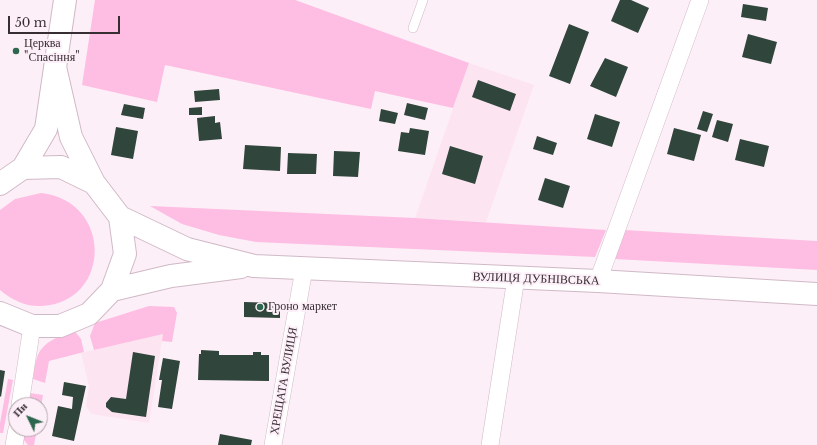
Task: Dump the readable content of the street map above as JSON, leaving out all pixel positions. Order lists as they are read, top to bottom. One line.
{"streets":{"highway":["ВУЛИЦЯ ДУБНІВСЬКА"],"street":["ХРЕЩАТА ВУЛИЦЯ"]},"crossings":[["ВУЛИЦЯ ДУБНІВСЬКА","ХРЕЩАТА ВУЛИЦЯ"]],"places":["Церква \"Спасіння\"","Гроно маркет"],"scale_bar":"50 m","north":"top left"}
